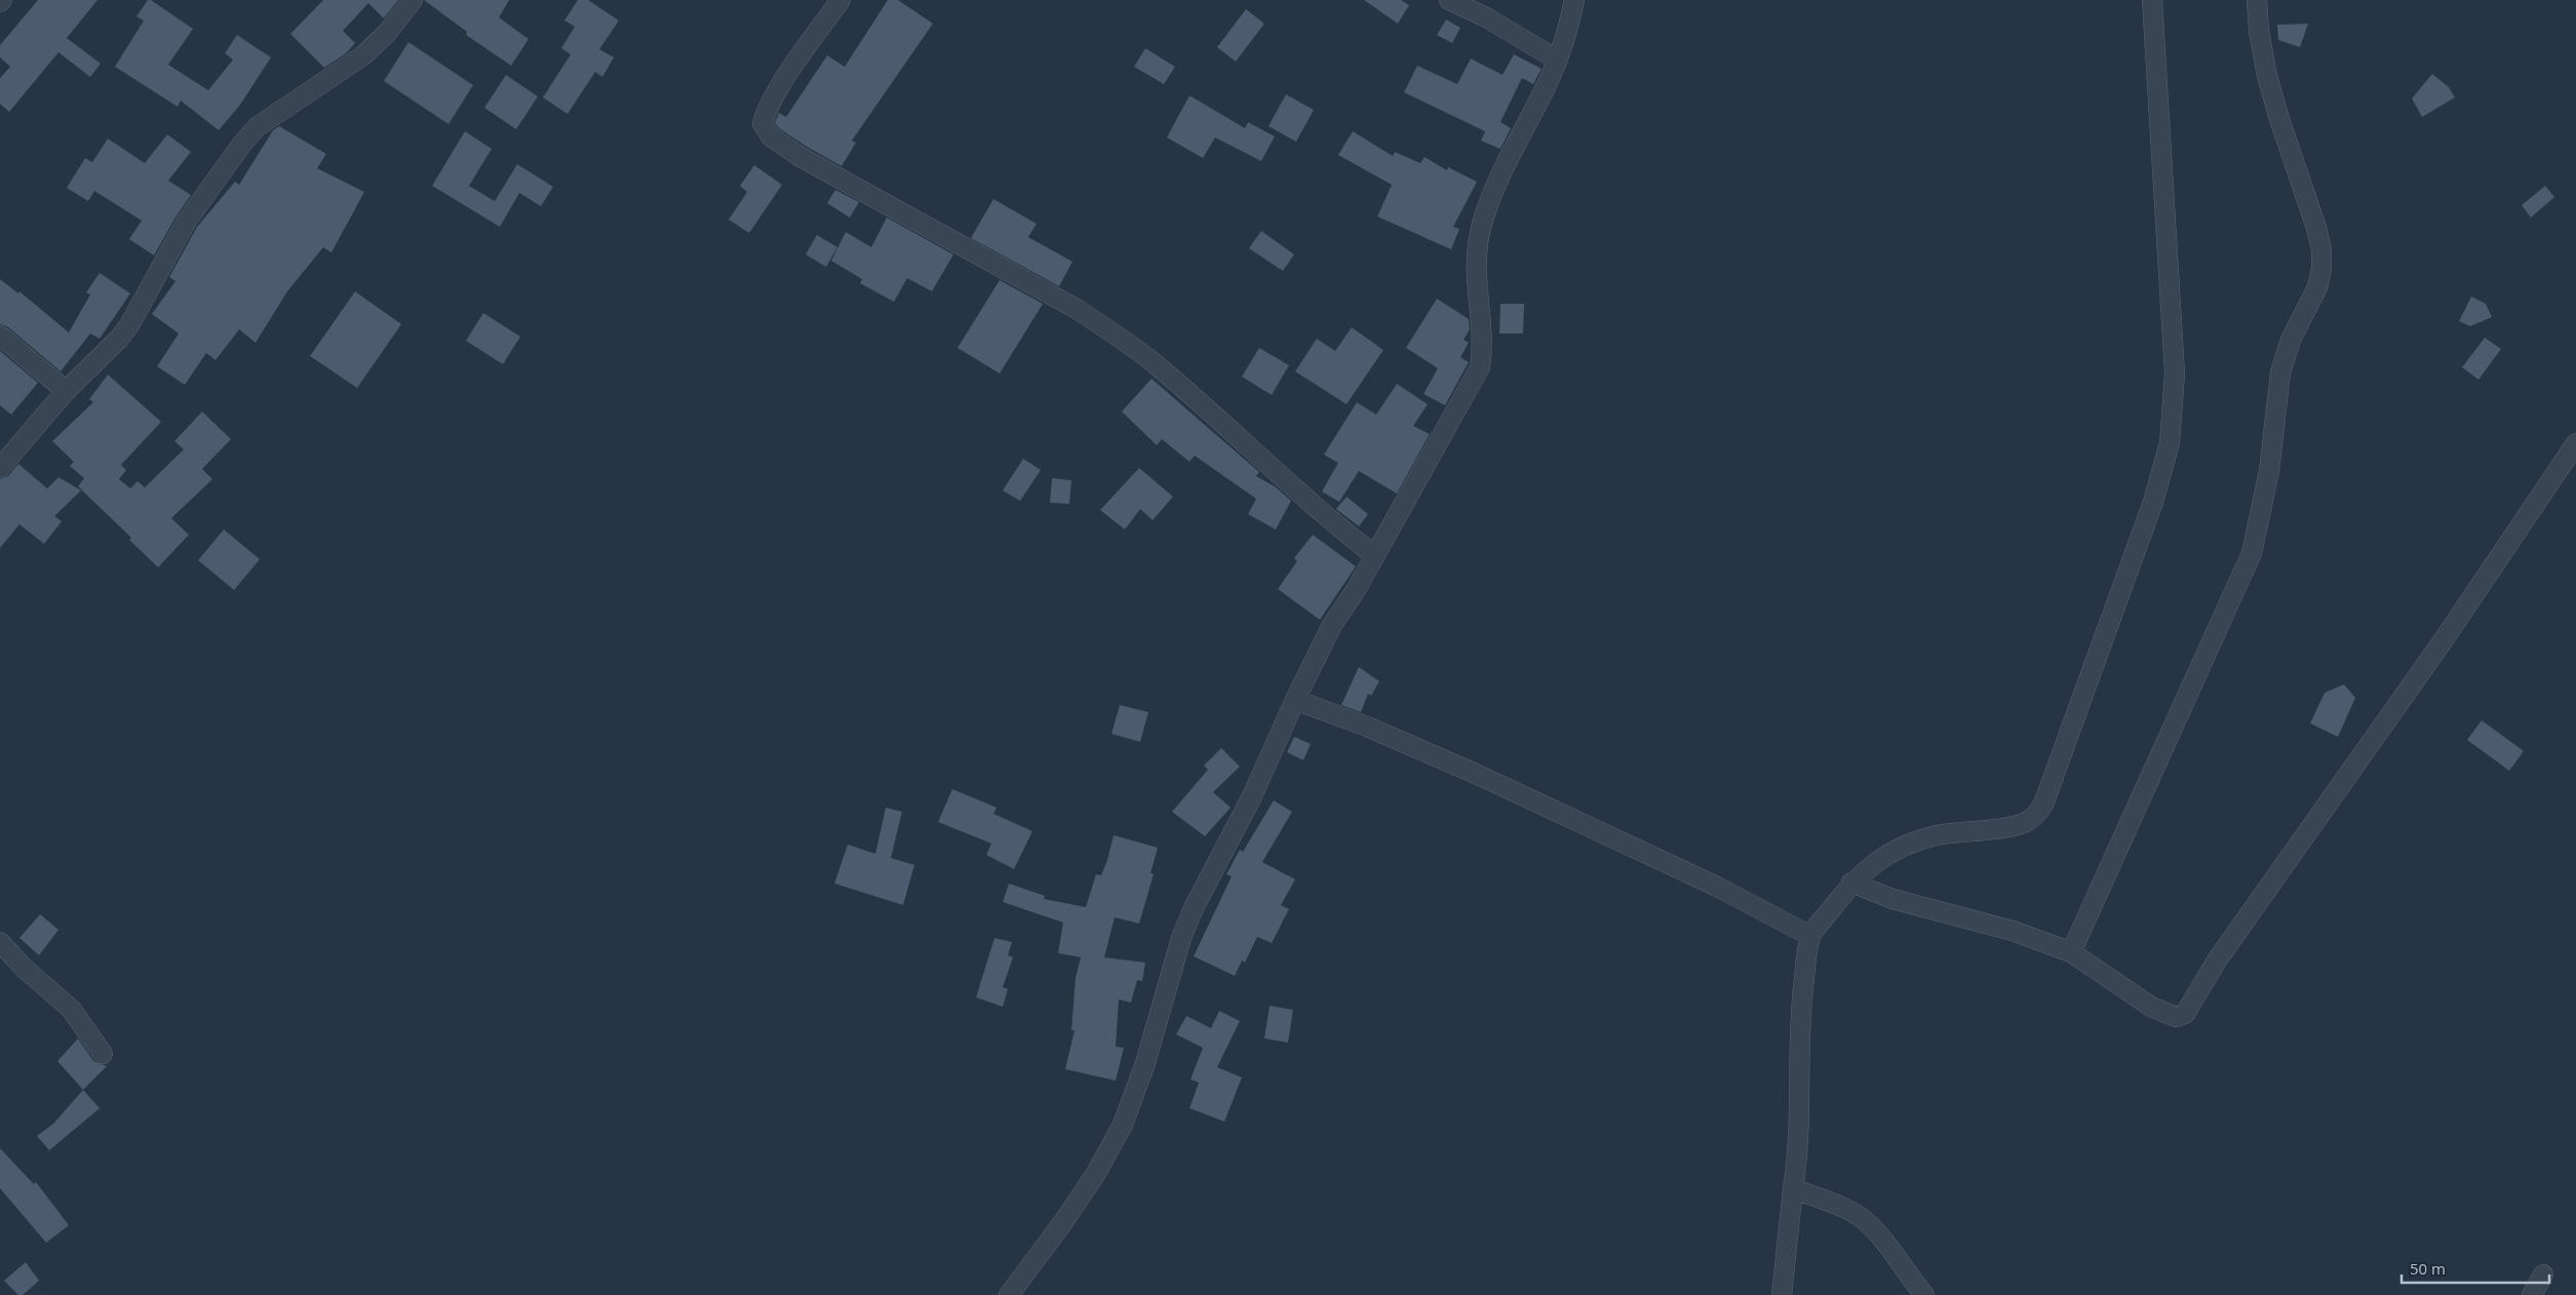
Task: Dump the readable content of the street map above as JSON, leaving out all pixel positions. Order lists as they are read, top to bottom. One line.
{"scale_bar":"50 m"}
